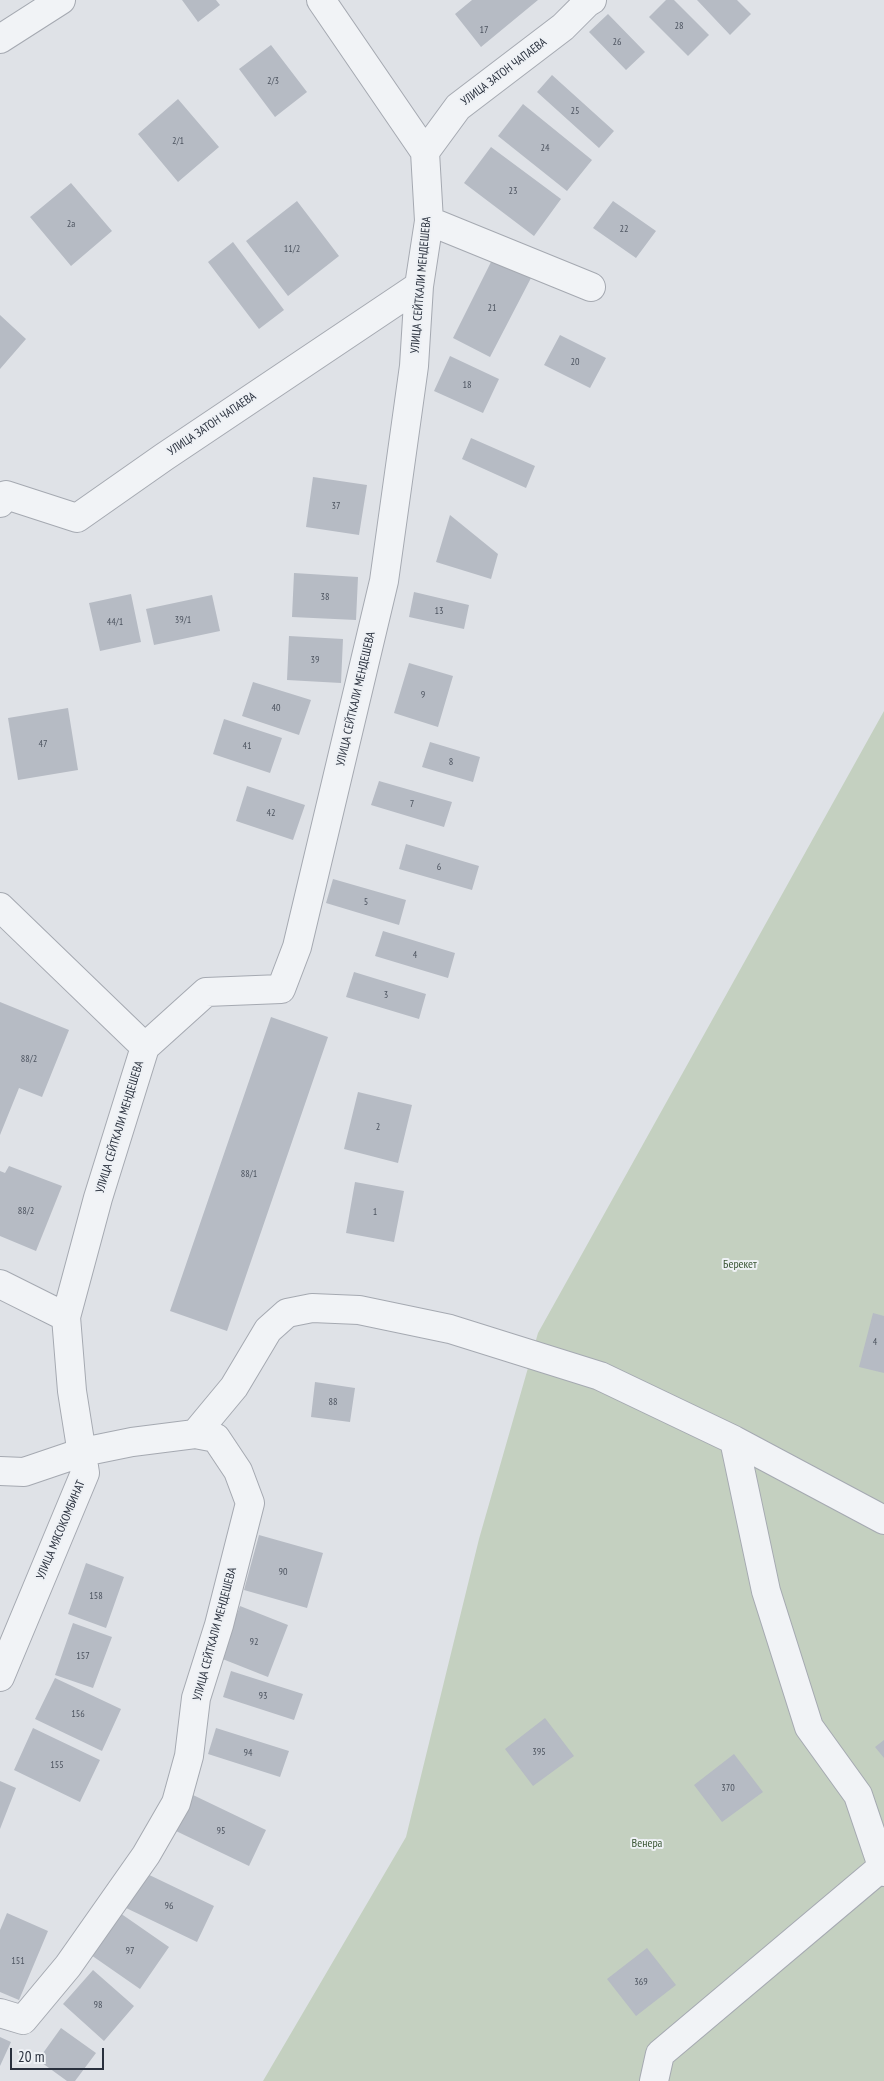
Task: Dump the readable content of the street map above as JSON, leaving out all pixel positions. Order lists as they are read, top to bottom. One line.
{"streets":{"street":["УЛИЦА ЗАТОН ЧАПАЕВА","УЛИЦА СЕЙТКАЛИ МЕНДЕШЕВА","УЛИЦА МЯСОКОМБИНАТ"]},"crossings":[["УЛИЦА ЗАТОН ЧАПАЕВА","УЛИЦА СЕЙТКАЛИ МЕНДЕШЕВА"],["УЛИЦА СЕЙТКАЛИ МЕНДЕШЕВА","УЛИЦА МЯСОКОМБИНАТ"]],"parks":["Берекет","Венера"],"house_numbers":["28","17","26","2/3","25","2/1","24","23","2а","22","11/2","21","20","18","37","38","13","39/1","44/1","39","9","40","47","41","8","7","42","6","5","4","3","88/2","2","88/1","88/2","1","4","88","90","158","92","157","93","156","395","94","155","370","95","96","97","151","369","98"],"scale_bar":"20 m"}
